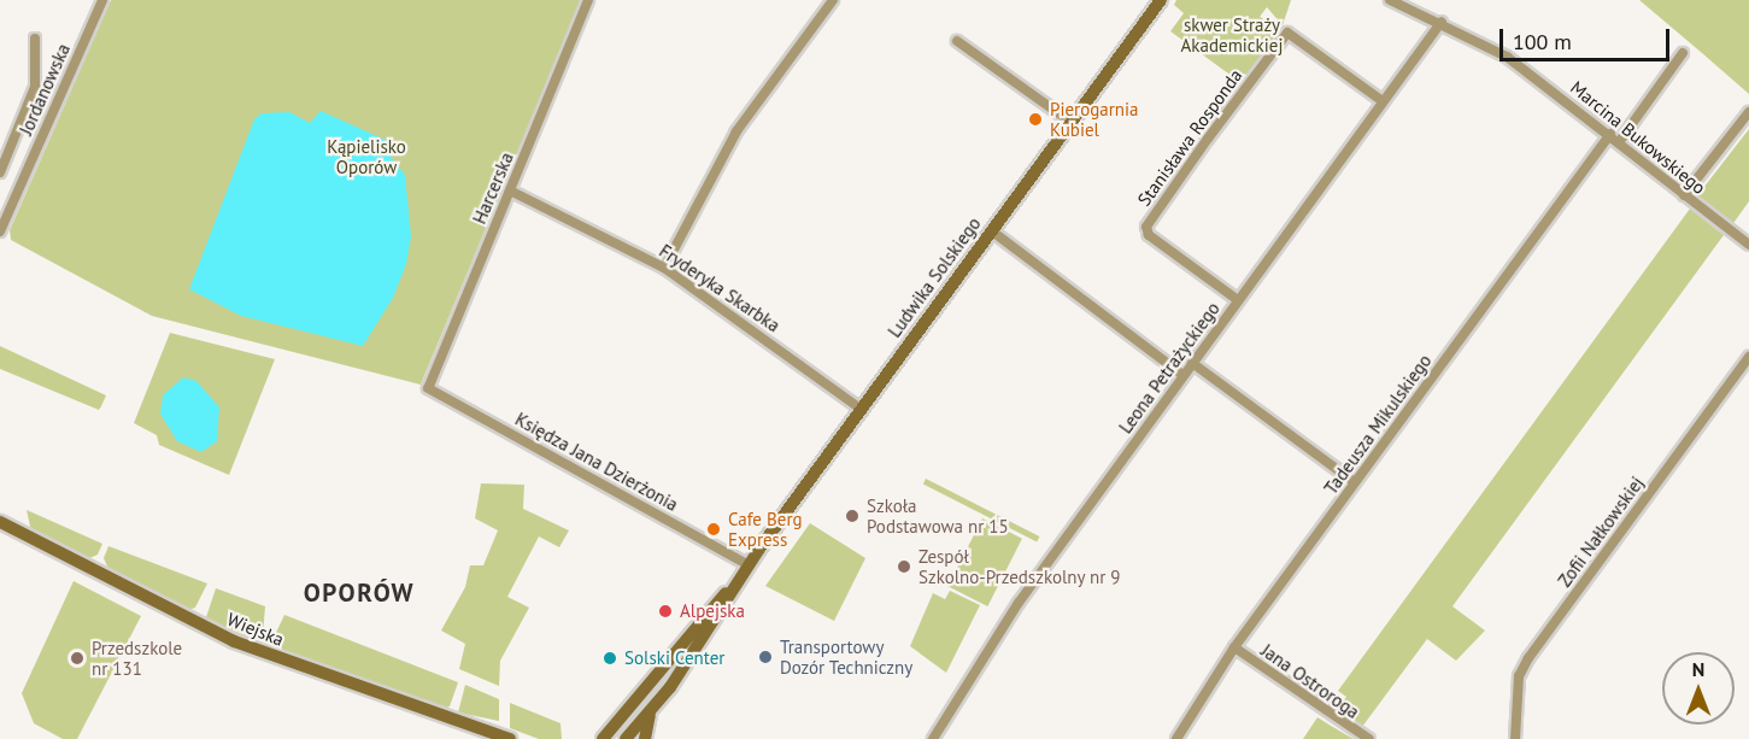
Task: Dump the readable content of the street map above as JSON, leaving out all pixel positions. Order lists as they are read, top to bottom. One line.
{"streets":{"main road":["Ludwika Solskiego","Wiejska"],"street":["Jordanowska","Stanisława Rosponda","Marcina Bukowskiego","Harcerska","Fryderyka Skarbka","Leona Petrażyckiego","Tadeusza Mikulskiego","Księdza Jana Dzierżonia","Zofii Nałkowskiej","Jana Ostroroga"]},"crossings":[["Stanisława Rosponda","Leona Petrażyckiego"],["Marcina Bukowskiego","Leona Petrażyckiego"],["Marcina Bukowskiego","Tadeusza Mikulskiego"],["Harcerska","Fryderyka Skarbka"],["Harcerska","Księdza Jana Dzierżonia"],["Ludwika Solskiego","Fryderyka Skarbka"],["Ludwika Solskiego","Księdza Jana Dzierżonia"],["Tadeusza Mikulskiego","Jana Ostroroga"]],"districts":["OPORÓW"],"parks":["skwer Straży Akademickiej","Kąpielisko Oporów"],"places":["Pierogarnia Kubiel","Szkoła Podstawowa nr 15","Cafe Berg Express","Zespół Szkolno-Przedszkolny nr 9","Alpejska","Transportowy Dozór Techniczny","Przedszkole nr 131","Solski Center"],"scale_bar":"100 m","north":"top"}
